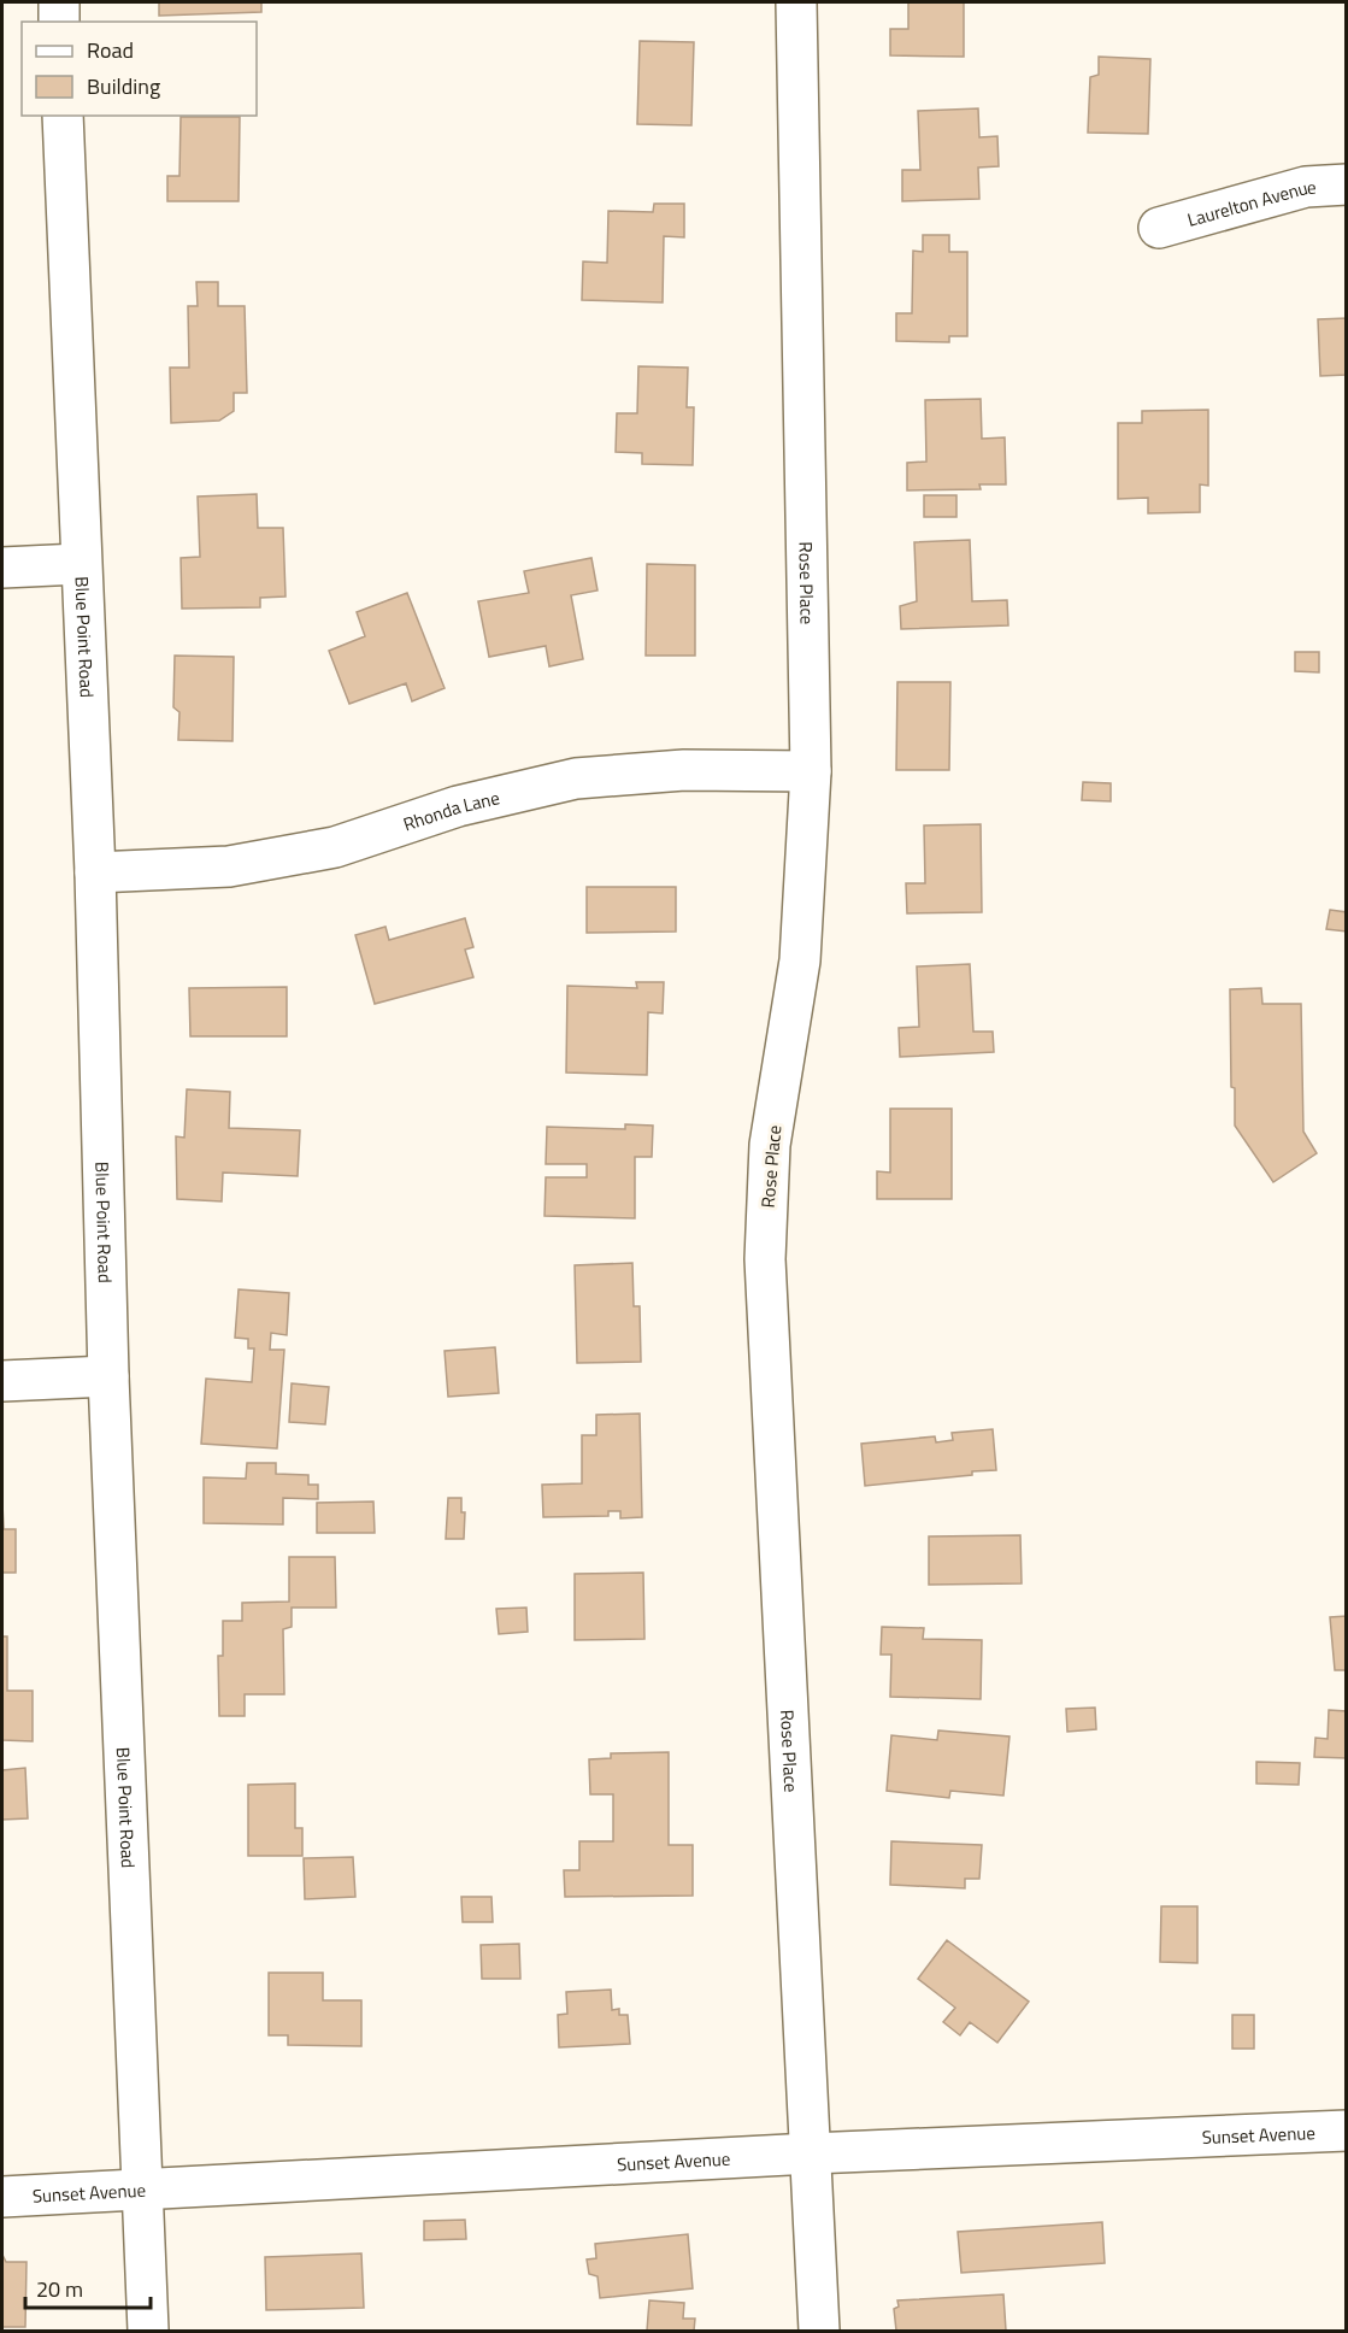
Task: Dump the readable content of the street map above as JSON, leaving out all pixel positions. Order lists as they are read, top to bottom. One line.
{"streets":{"street":["Laurelton Avenue","Rose Place","Blue Point Road","Rhonda Lane","Sunset Avenue"]},"crossings":[["Rose Place","Rhonda Lane"],["Rose Place","Sunset Avenue"],["Blue Point Road","Rhonda Lane"],["Blue Point Road","Sunset Avenue"]],"legend":["Road","Building"],"scale_bar":"20 m"}
